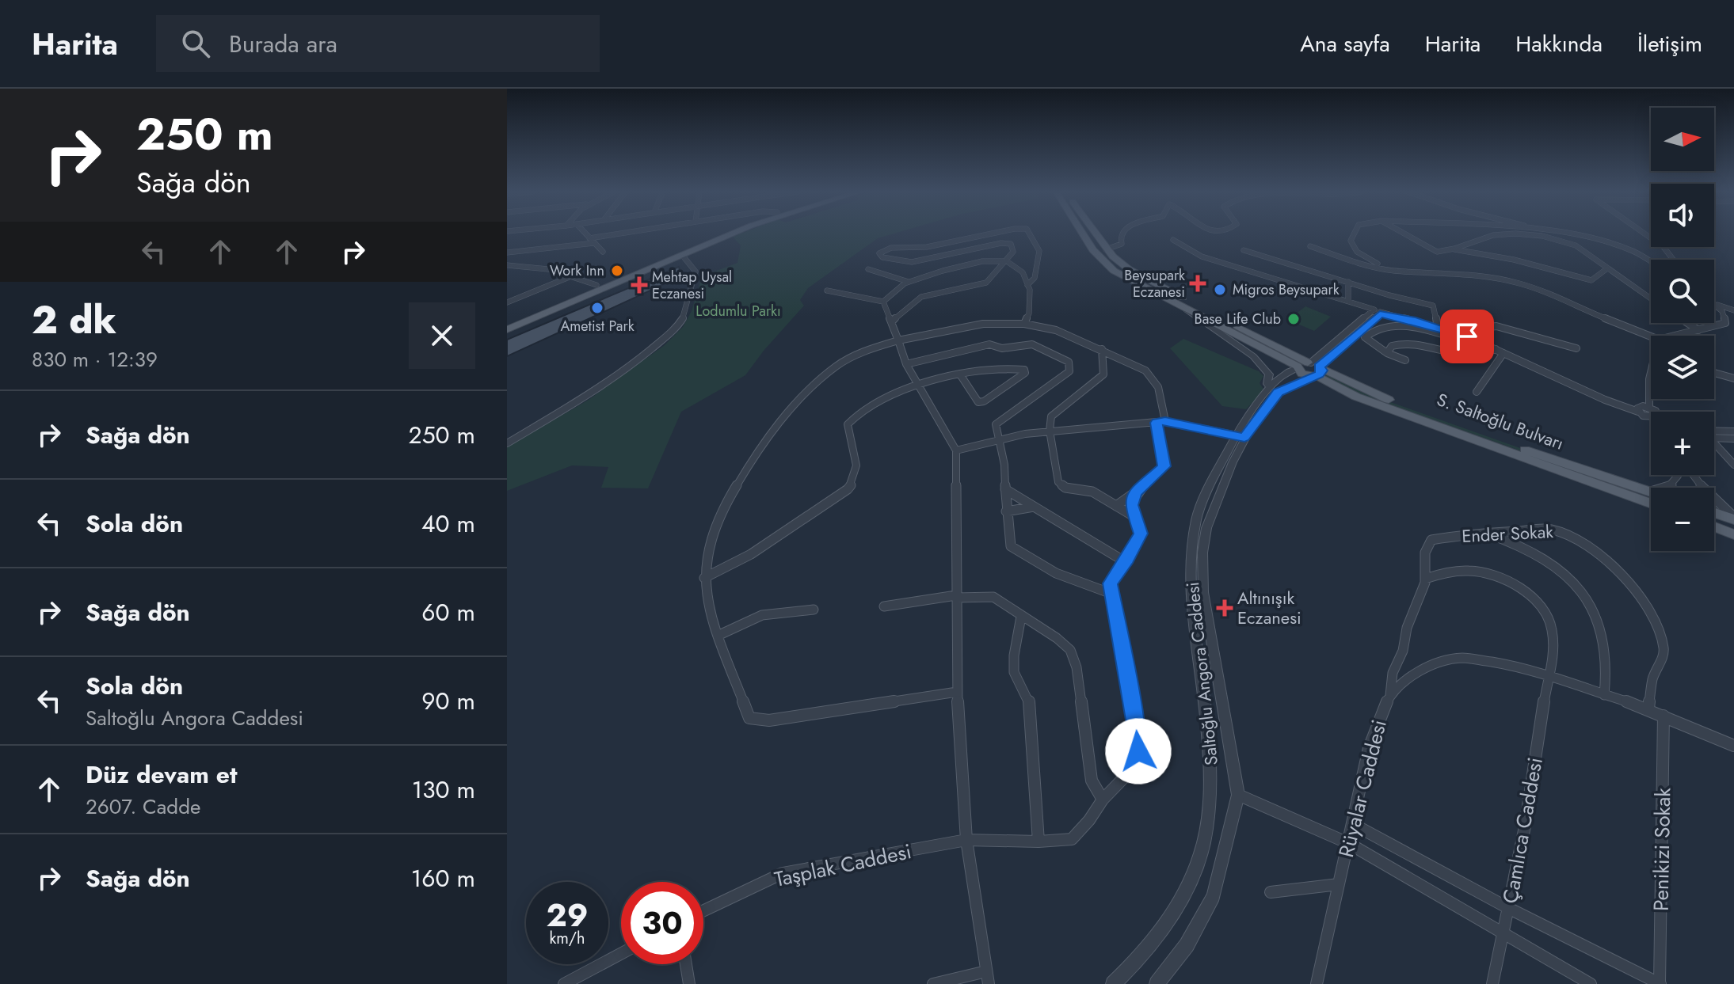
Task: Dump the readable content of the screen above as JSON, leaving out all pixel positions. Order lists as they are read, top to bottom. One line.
{"streets":{"main road":["S. Saltoğlu Bulvarı"],"street":["Ender Sokak","Saltoğlu Angora Caddesi","Rüyalar Caddesi","Çamlıca Caddesi","Penikizi Sokak","Taşplak Caddesi"]},"crossings":[["S. Saltoğlu Bulvarı","Saltoğlu Angora Caddesi"],["Ender Sokak","Rüyalar Caddesi"],["Ender Sokak","Çamlıca Caddesi"],["Rüyalar Caddesi","Çamlıca Caddesi"],["Rüyalar Caddesi","Penikizi Sokak"]],"parks":["Lodumlu Parkı"],"places":{"other":["Work Inn","Migros Beysupark","Ametist Park","Base Life Club"],"health":["Beysupark Eczanesi","Mehtap Uysal Eczanesi","Altınışık Eczanesi"]},"north":"right","page":{"header":"Harita","search":"Burada ara","nav":["Ana sayfa","Harita","Hakkında","İletişim"],"turn":["250 m","Sağa dön"],"map_buttons":["+","−"],"heading":["2 dk","830 m · 12:39"],"list":[{"name":"Sağa dön","value":"250 m"},{"name":"Sola dön","value":"40 m"},{"name":"Sağa dön","value":"60 m"},{"name":"Sola dön","note":"Saltoğlu Angora Caddesi","value":"90 m"},{"name":"Düz devam et","note":"2607. Cadde","value":"130 m"},{"name":"Sağa dön","value":"160 m"}],"speed":"29 km/h","limit":"30"}}
